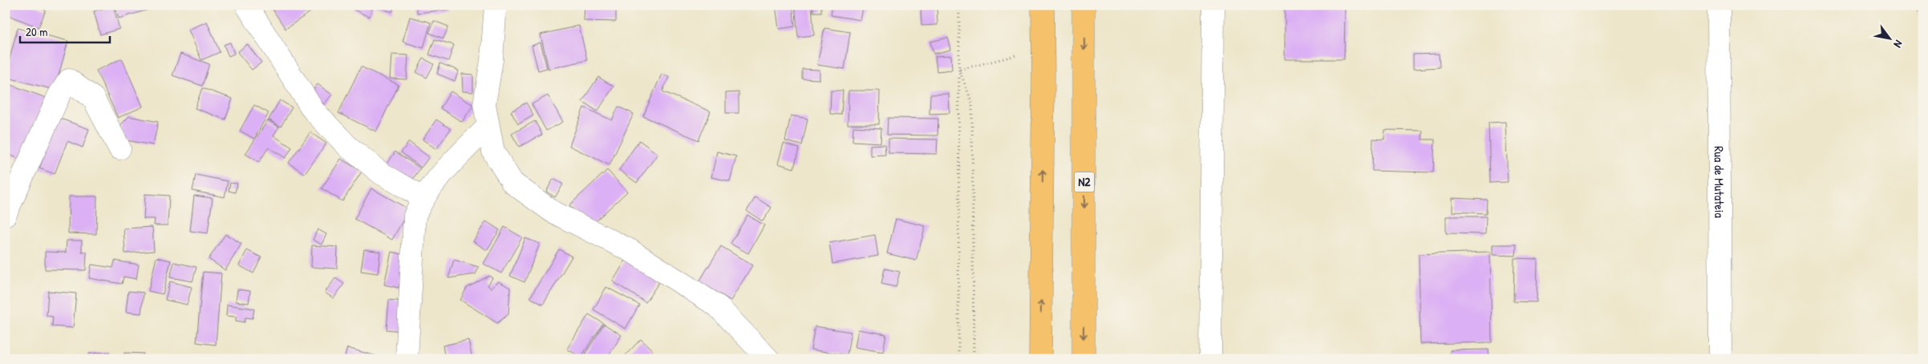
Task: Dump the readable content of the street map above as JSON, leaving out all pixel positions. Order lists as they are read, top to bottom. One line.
{"streets":{"highway":["N2"],"street":["Rua de Mutateia"]},"scale_bar":"20 m","north":"bottom right"}
